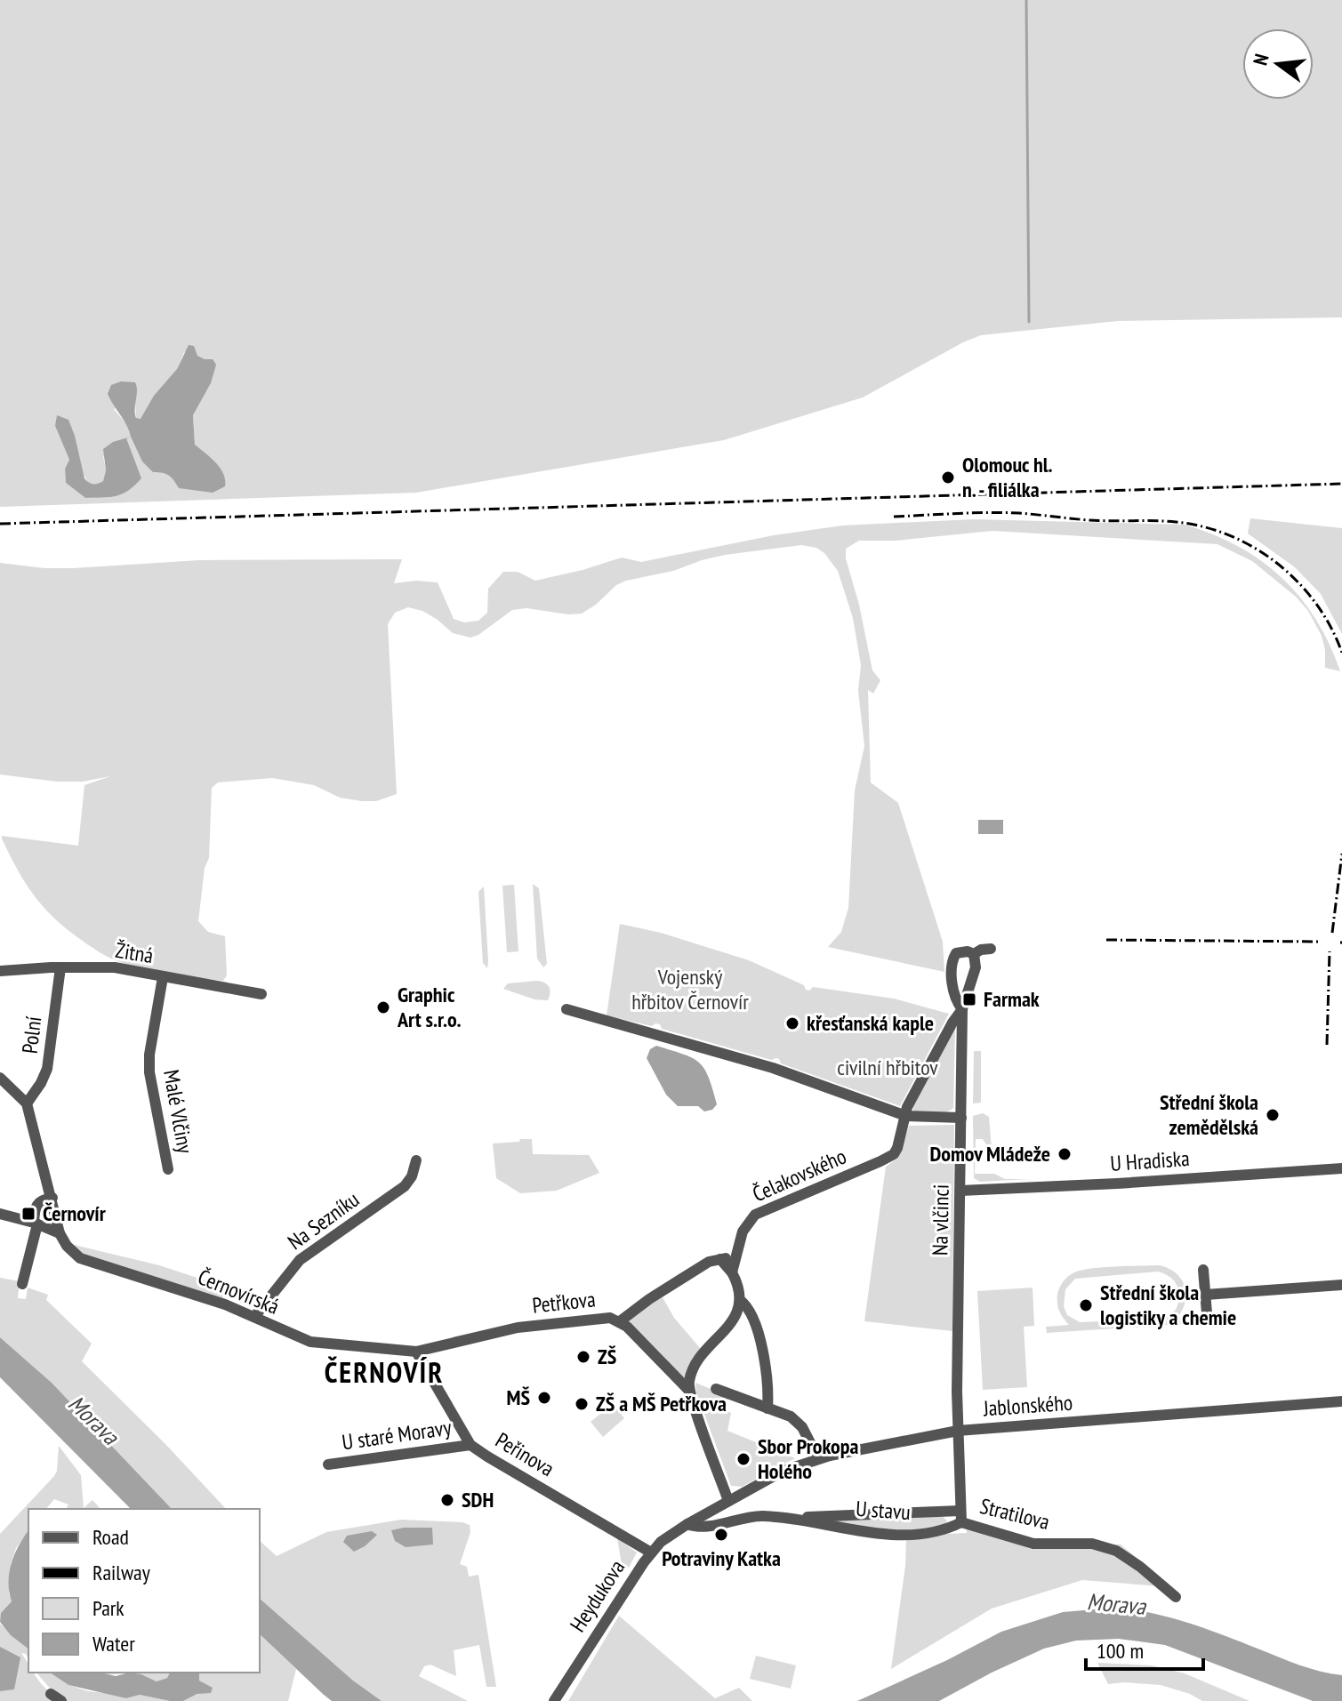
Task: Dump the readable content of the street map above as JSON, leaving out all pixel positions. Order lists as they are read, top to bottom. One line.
{"streets":{"street":["Žitná","Polní","Malé Vlčiny","U Hradiska","Čelakovského","Na vlčinci","Na Sezníku","Černovírská","Petřkova","Jablonského","U staré Moravy","Peřinova","U stavu","Stratilova","Heydukova"]},"crossings":[["Žitná","Polní"],["Žitná","Malé Vlčiny"],["U Hradiska","Na vlčinci"],["Čelakovského","Na vlčinci"],["Na vlčinci","Jablonského"],["Na vlčinci","Stratilova"],["Na Sezníku","Černovírská"],["Černovírská","Petřkova"],["Černovírská","Peřinova"],["Petřkova","Peřinova"],["Jablonského","Stratilova"],["Jablonského","Heydukova"],["U staré Moravy","Peřinova"],["Peřinova","Heydukova"],["U stavu","Stratilova"],["U stavu","Heydukova"]],"districts":["ČERNOVÍR"],"water":["Morava"],"parks":["Vojenský hřbitov Černovír","civilní hřbitov"],"places":{"other":["Olomouc hl. n. - filiálka","Graphic Art s.r.o.","křesťanská kaple","Střední škola zemědělská","Domov Mládeže","Střední škola logistiky a chemie","ZŠ","MŠ","ZŠ a MŠ Petřkova","Sbor Prokopa Holého","SDH","Potraviny Katka"],"transit":["Farmak","Černovír"]},"legend":["Road","Railway","Park","Water"],"scale_bar":"100 m","north":"left"}
